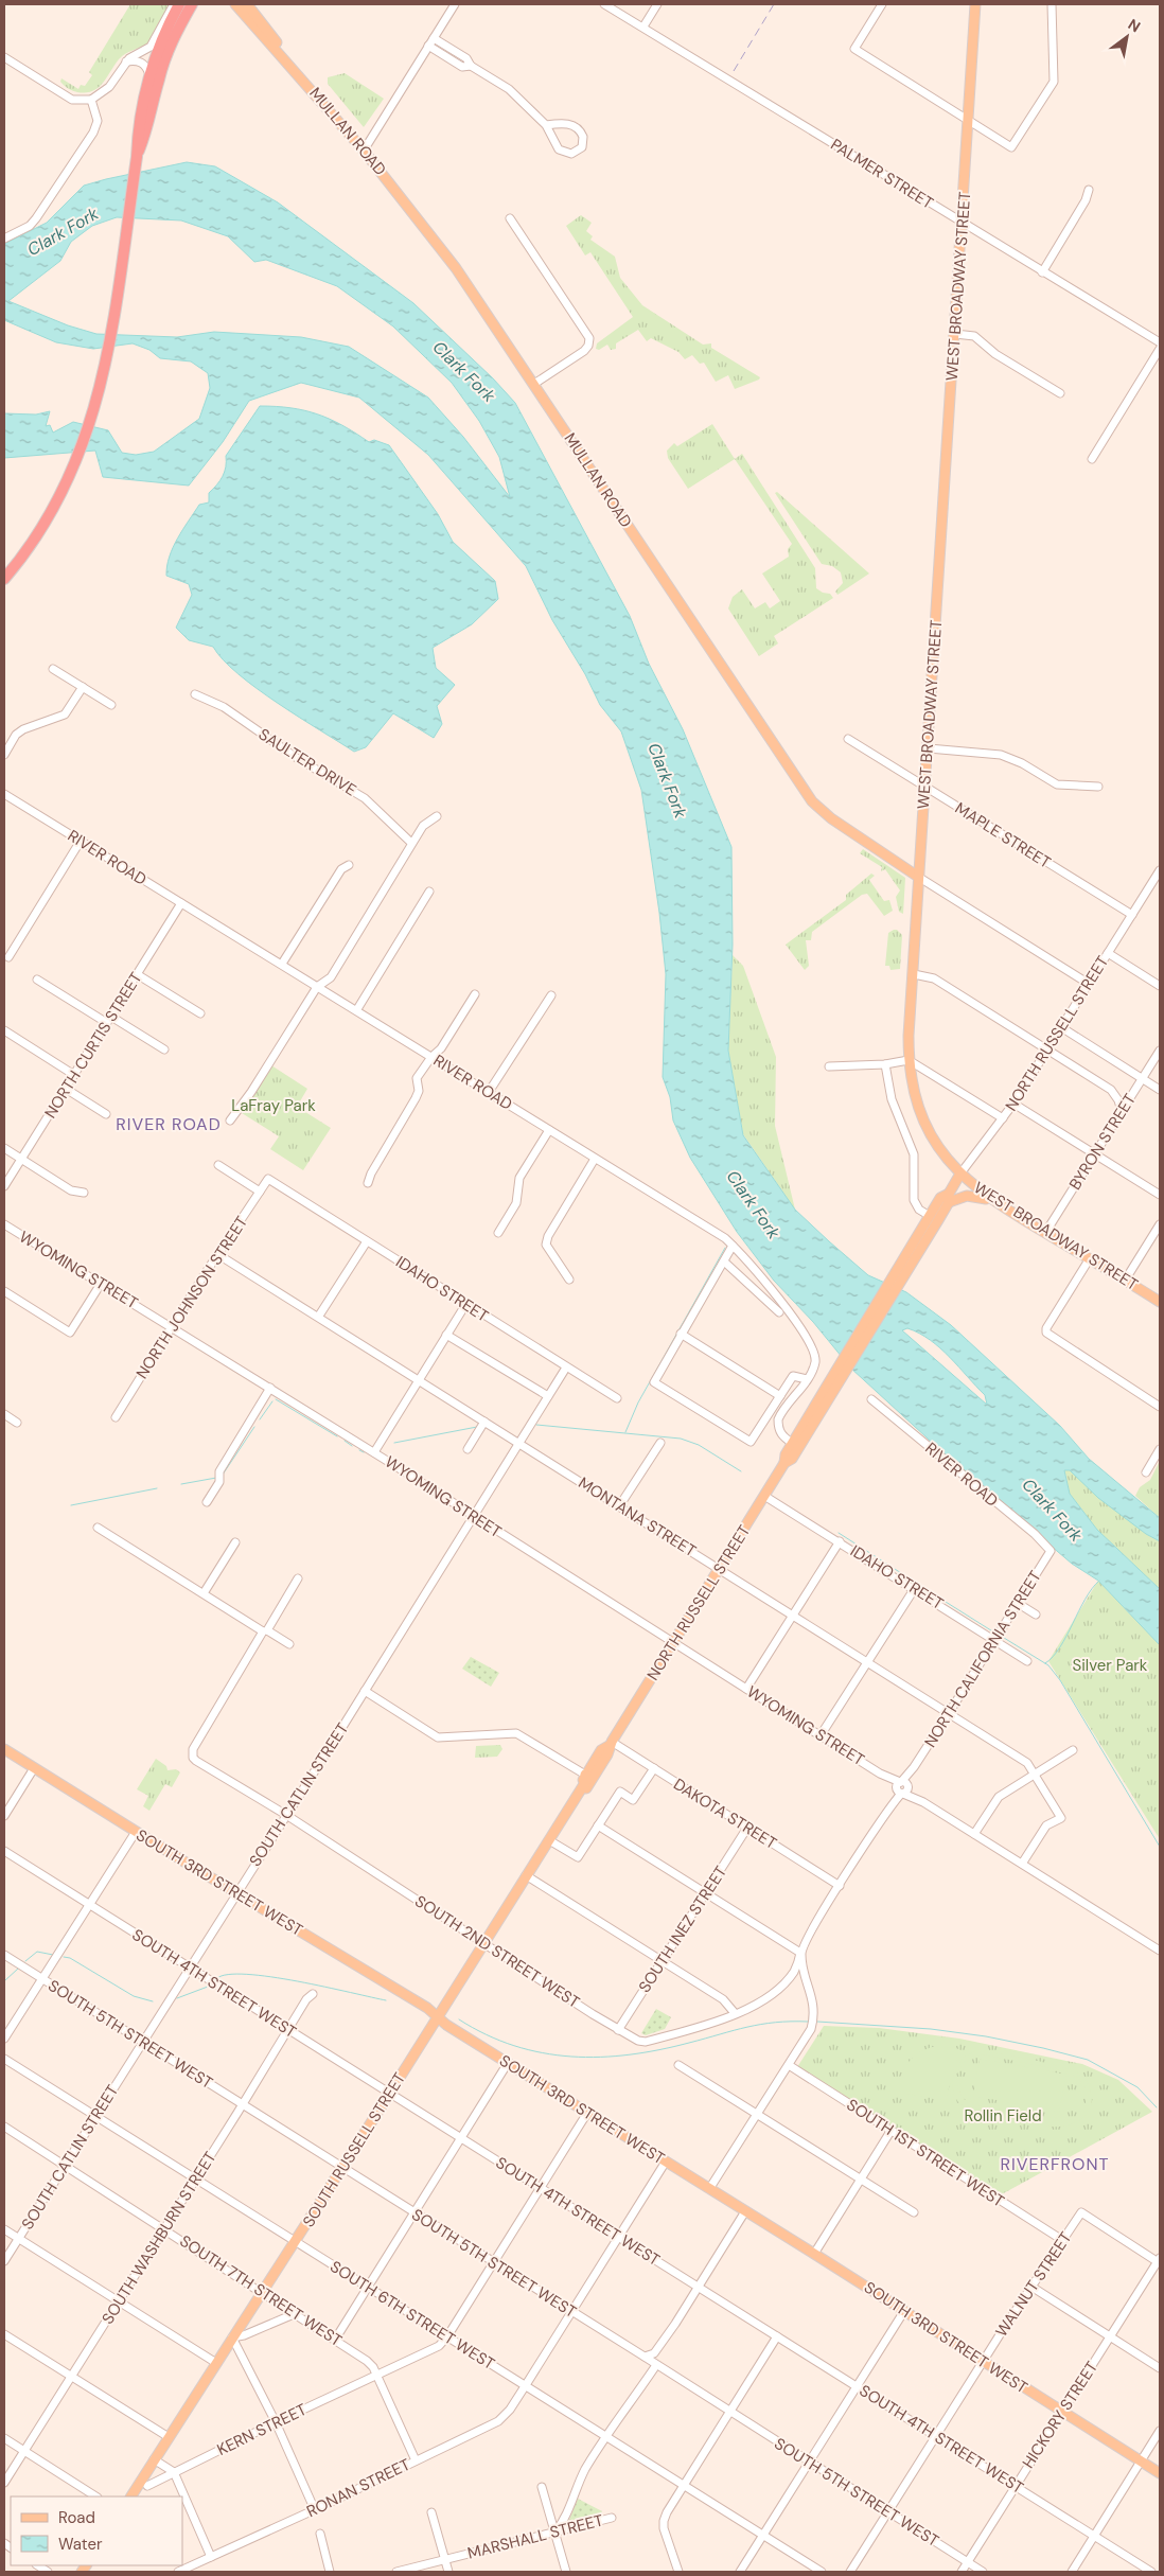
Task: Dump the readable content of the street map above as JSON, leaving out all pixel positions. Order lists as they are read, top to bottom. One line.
{"streets":{"main road":["MULLAN ROAD","WEST BROADWAY STREET","NORTH RUSSELL STREET","SOUTH 3RD STREET WEST","SOUTH RUSSELL STREET"],"street":["PALMER STREET","SAULTER DRIVE","MAPLE STREET","RIVER ROAD","NORTH CURTIS STREET","BYRON STREET","WYOMING STREET","IDAHO STREET","NORTH JOHNSON STREET","MONTANA STREET","NORTH CALIFORNIA STREET","SOUTH CATLIN STREET","DAKOTA STREET","SOUTH INEZ STREET","SOUTH 2ND STREET WEST","SOUTH 4TH STREET WEST","SOUTH 5TH STREET WEST","SOUTH 1ST STREET WEST","SOUTH WASHBURN STREET","WALNUT STREET","SOUTH 7TH STREET WEST","SOUTH 6TH STREET WEST","HICKORY STREET","KERN STREET","RONAN STREET","MARSHALL STREET"]},"crossings":[["MULLAN ROAD","WEST BROADWAY STREET"],["PALMER STREET","WEST BROADWAY STREET"],["WEST BROADWAY STREET","MAPLE STREET"],["WEST BROADWAY STREET","NORTH RUSSELL STREET"],["WEST BROADWAY STREET","BYRON STREET"],["MAPLE STREET","NORTH RUSSELL STREET"],["RIVER ROAD","NORTH RUSSELL STREET"],["RIVER ROAD","NORTH CURTIS STREET"],["RIVER ROAD","NORTH CALIFORNIA STREET"],["NORTH RUSSELL STREET","WYOMING STREET"],["NORTH RUSSELL STREET","IDAHO STREET"],["NORTH RUSSELL STREET","MONTANA STREET"],["NORTH RUSSELL STREET","DAKOTA STREET"],["NORTH RUSSELL STREET","SOUTH RUSSELL STREET"],["WYOMING STREET","NORTH JOHNSON STREET"],["WYOMING STREET","MONTANA STREET"],["WYOMING STREET","NORTH CALIFORNIA STREET"],["WYOMING STREET","SOUTH CATLIN STREET"],["IDAHO STREET","NORTH JOHNSON STREET"],["IDAHO STREET","NORTH CALIFORNIA STREET"],["IDAHO STREET","SOUTH CATLIN STREET"],["NORTH JOHNSON STREET","MONTANA STREET"],["MONTANA STREET","NORTH CALIFORNIA STREET"],["MONTANA STREET","SOUTH CATLIN STREET"],["NORTH CALIFORNIA STREET","DAKOTA STREET"],["NORTH CALIFORNIA STREET","SOUTH 2ND STREET WEST"],["SOUTH CATLIN STREET","SOUTH 3RD STREET WEST"],["SOUTH CATLIN STREET","SOUTH 2ND STREET WEST"],["SOUTH CATLIN STREET","SOUTH 4TH STREET WEST"],["SOUTH CATLIN STREET","SOUTH 5TH STREET WEST"],["SOUTH CATLIN STREET","SOUTH 7TH STREET WEST"],["SOUTH CATLIN STREET","SOUTH 6TH STREET WEST"],["DAKOTA STREET","SOUTH INEZ STREET"],["DAKOTA STREET","SOUTH 2ND STREET WEST"],["DAKOTA STREET","SOUTH RUSSELL STREET"],["SOUTH 3RD STREET WEST","SOUTH RUSSELL STREET"],["SOUTH 3RD STREET WEST","WALNUT STREET"],["SOUTH 3RD STREET WEST","HICKORY STREET"],["SOUTH 3RD STREET WEST","RONAN STREET"],["SOUTH INEZ STREET","SOUTH 2ND STREET WEST"],["SOUTH 2ND STREET WEST","SOUTH RUSSELL STREET"],["SOUTH 4TH STREET WEST","SOUTH RUSSELL STREET"],["SOUTH 4TH STREET WEST","SOUTH WASHBURN STREET"],["SOUTH 4TH STREET WEST","WALNUT STREET"],["SOUTH 4TH STREET WEST","HICKORY STREET"],["SOUTH 4TH STREET WEST","RONAN STREET"],["SOUTH 5TH STREET WEST","SOUTH RUSSELL STREET"],["SOUTH 5TH STREET WEST","SOUTH WASHBURN STREET"],["SOUTH 5TH STREET WEST","WALNUT STREET"],["SOUTH 5TH STREET WEST","HICKORY STREET"],["SOUTH 5TH STREET WEST","RONAN STREET"],["SOUTH RUSSELL STREET","SOUTH 7TH STREET WEST"],["SOUTH RUSSELL STREET","SOUTH 6TH STREET WEST"],["SOUTH 1ST STREET WEST","WALNUT STREET"],["SOUTH WASHBURN STREET","SOUTH 7TH STREET WEST"],["SOUTH WASHBURN STREET","SOUTH 6TH STREET WEST"],["WALNUT STREET","HICKORY STREET"],["SOUTH 7TH STREET WEST","KERN STREET"],["SOUTH 7TH STREET WEST","RONAN STREET"],["SOUTH 6TH STREET WEST","RONAN STREET"]],"districts":["RIVER ROAD","RIVERFRONT"],"water":["Clark Fork"],"parks":["LaFray Park","Silver Park","Rollin Field"],"legend":["Road","Water"],"north":"top right"}
